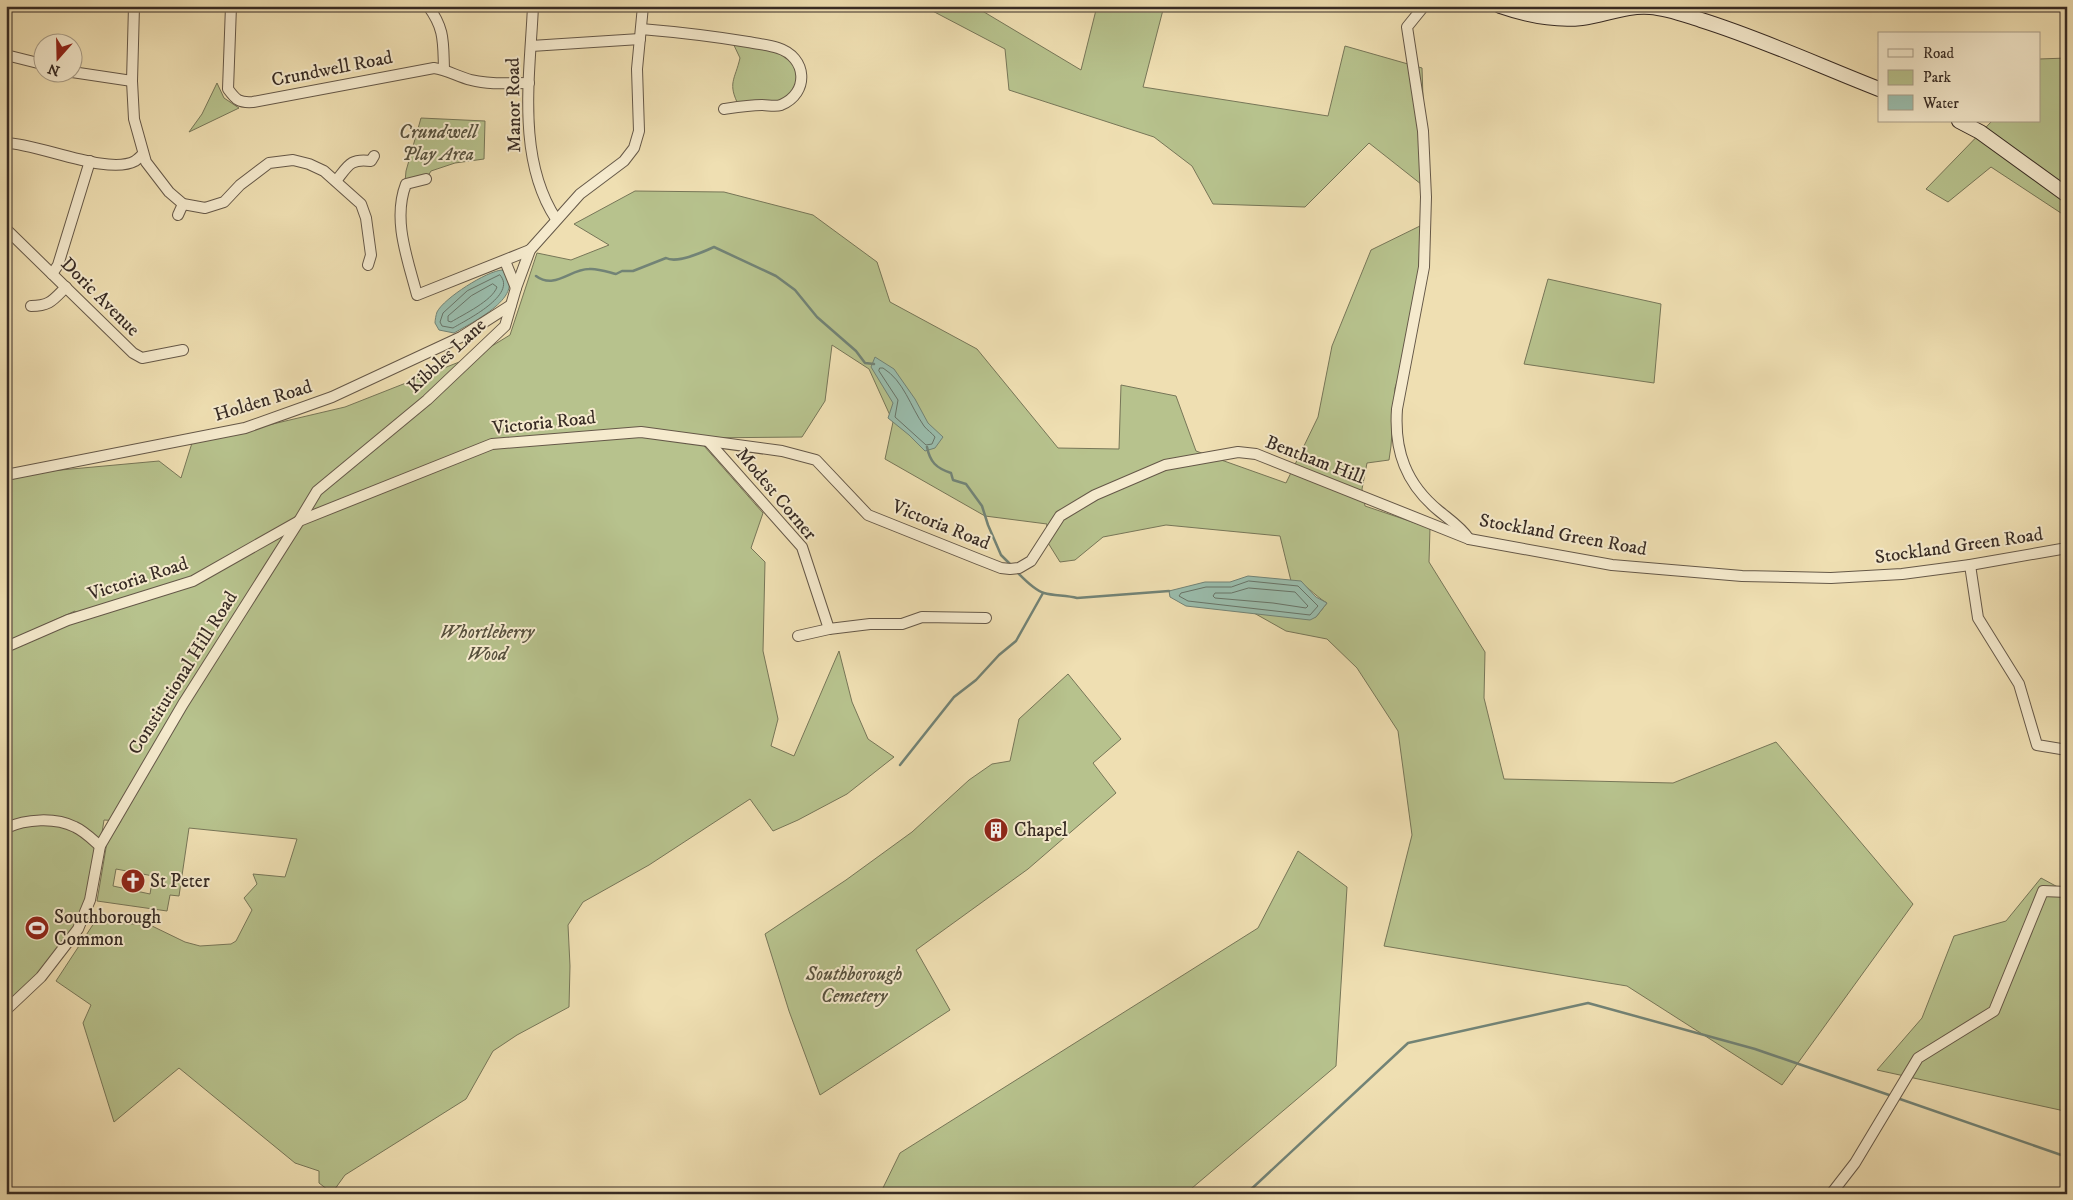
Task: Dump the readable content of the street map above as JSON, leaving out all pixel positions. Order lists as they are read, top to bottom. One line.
{"streets":{"street":["Crundwell Road","Manor Road","Doric Avenue","Kibbles Lane","Holden Road","Victoria Road","Bentham Hill","Modest Corner","Stockland Green Road","Constitutional Hill Road"]},"crossings":[["Crundwell Road","Manor Road"],["Manor Road","Kibbles Lane"],["Kibbles Lane","Holden Road"],["Kibbles Lane","Victoria Road"],["Kibbles Lane","Constitutional Hill Road"],["Victoria Road","Bentham Hill"],["Victoria Road","Modest Corner"],["Victoria Road","Constitutional Hill Road"],["Bentham Hill","Stockland Green Road"]],"parks":["Crundwell Play Area","Whortleberry Wood","Southborough Cemetery"],"places":{"building":["Chapel"],"church":["St Peter"],"sports":["Southborough Common"]},"legend":["Road","Park","Water"],"north":"bottom"}
